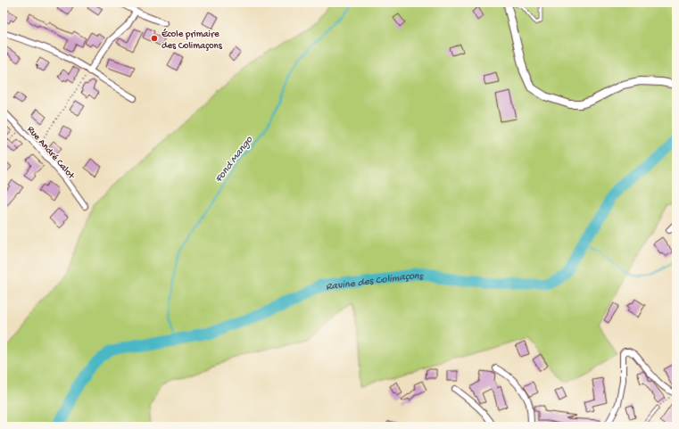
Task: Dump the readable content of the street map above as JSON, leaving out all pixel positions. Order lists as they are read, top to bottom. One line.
{"streets":{"street":["Rue André Calot"]},"water":["Fond Mango","Ravine des Colimaçons"],"places":["École primaire des Colimaçons"]}
